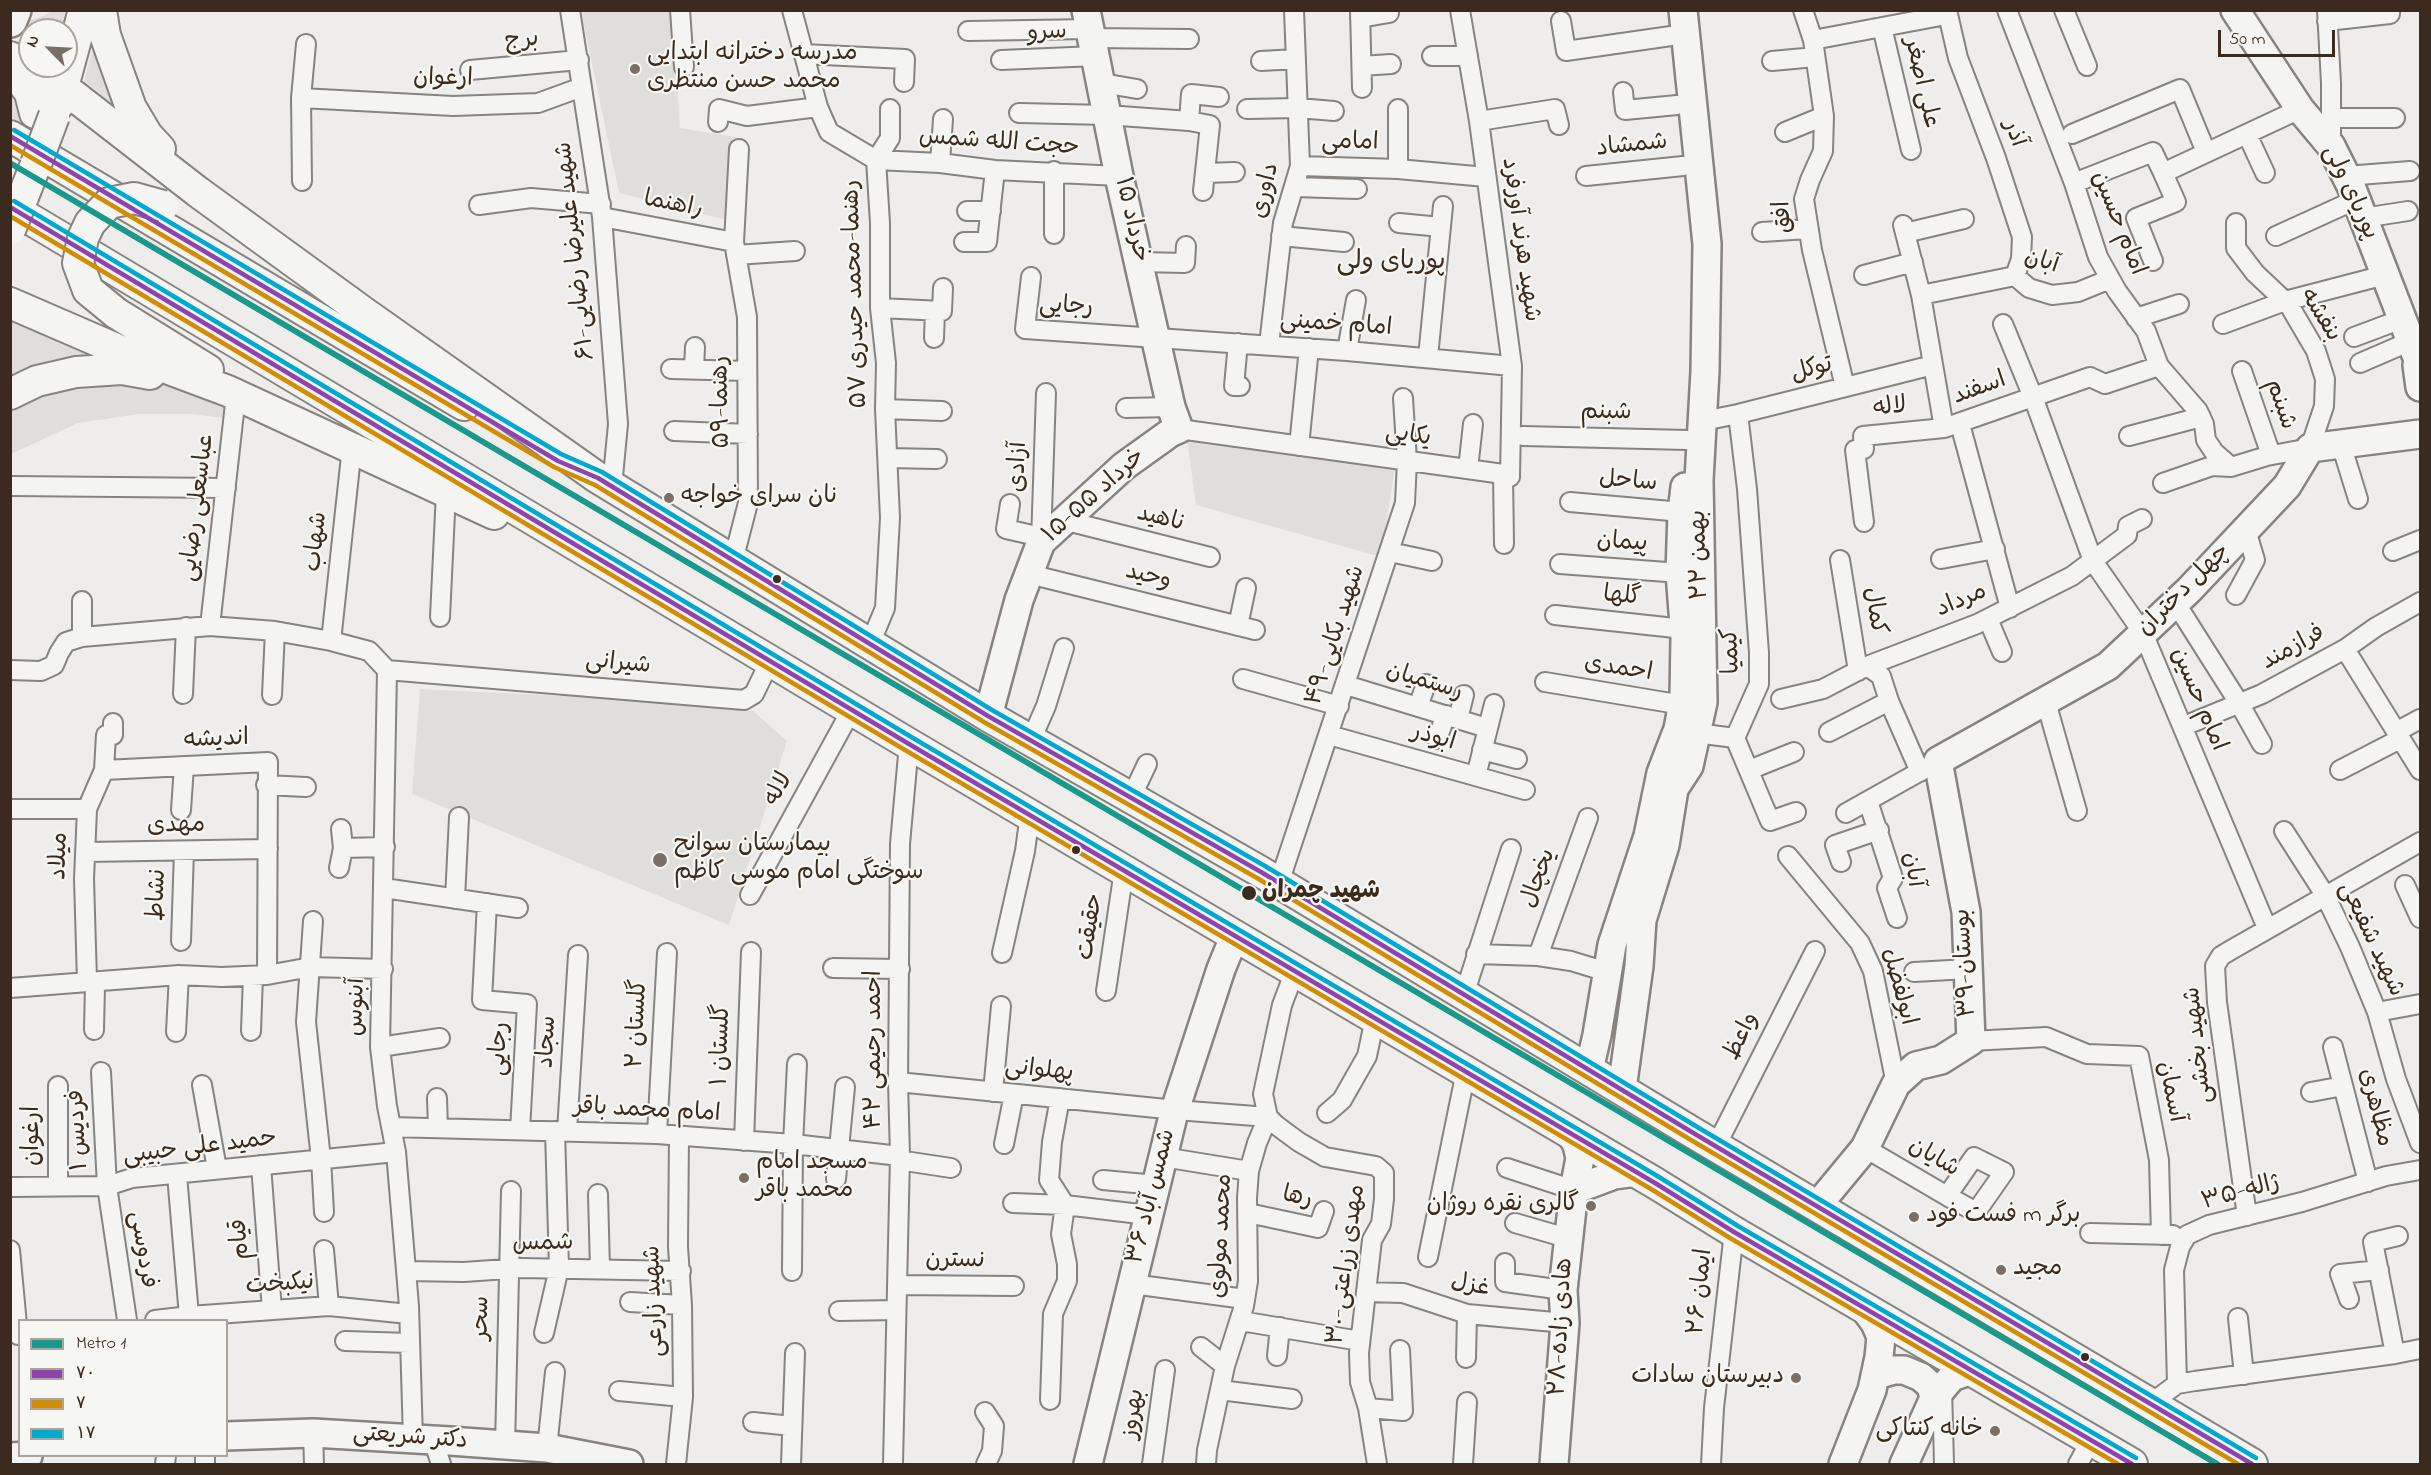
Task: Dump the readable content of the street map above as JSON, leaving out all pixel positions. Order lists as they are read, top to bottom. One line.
{"streets":{"street":["سرو","برج","ارغوان","علی اصغر","آذر","حجت الله شمس","امامی","شمشاد","داوری","پوریای ولی","راهنما","افق","۱۵ خرداد","امام حسین","شهید هرند آورفرد","۶۱-شهید علیرضا رضایی","آبان","۵۷ رهنما-محمد حیدری","رجایی","بنفشه","امام خمینی","توکل","اسفند","۵۹-رهنما","شبنم","لاله","یکایی","آزادی","ساحل","۱۵-۵۵ خرداد","عباسعلی رضایی","ناهید","شهاب","پیمان","۲۲ بهمن","وحید","چهل دختران","گلها","مرداد","کمال","۴۹-شهید بکایی","فرازمند","کیمیا","شیرانی","احمدی","رستمیان","ابوذر","اندیشه","مهدی","میلاد","یخچال","نشاط","حقیقت","شهید شفیعی","۳۹-بوستان","ابولفضل","آبنوس","گلستان ۲","واعظ","سجاد","گلستان ۱","شهید بخشی","۴۲ احمد رحیمی","پهلوانی","آسمان","مظاهری","امام محمد باقر","فردیس ۱","حمید علی حبیبی","شایان","۳۵-ژاله","شمس آباد ۳۶","رها","محمد مولوی","قیام","شمس","فردوسی","نسترن","۳۰-مهدی زراعتی","نیکبخت","غزل","۲۶ ایمان","شهید زارعی","سحر","۲۸-هادی زاده","بهروز","دکتر شریعتی"]},"crossings":[["سرو","۱۵ خرداد"],["برج","۶۱-شهید علیرضا رضایی"],["ارغوان","۶۱-شهید علیرضا رضایی"],["ارغوان","حمید علی حبیبی"],["آذر","آبان"],["حجت الله شمس","۱۵ خرداد"],["حجت الله شمس","۵۷ رهنما-محمد حیدری"],["امامی","داوری"],["امامی","شهید هرند آورفرد"],["شمشاد","۲۲ بهمن"],["داوری","امام خمینی"],["راهنما","۶۱-شهید علیرضا رضایی"],["راهنما","۵۹-رهنما"],["افق","توکل"],["۱۵ خرداد","رجایی"],["۱۵ خرداد","امام خمینی"],["۱۵ خرداد","یکایی"],["۱۵ خرداد","۱۵-۵۵ خرداد"],["امام حسین","آبان"],["امام حسین","اسفند"],["امام حسین","چهل دختران"],["امام حسین","مرداد"],["امام حسین","فرازمند"],["امام حسین","شهید بخشی"],["شهید هرند آورفرد","امام خمینی"],["شهید هرند آورفرد","یکایی"],["رجایی","امام خمینی"],["رجایی","امام محمد باقر"],["بنفشه","چهل دختران"],["توکل","شبنم"],["توکل","۲۲ بهمن"],["توکل","کیمیا"],["اسفند","لاله"],["شبنم","۲۲ بهمن"],["یکایی","۱۵-۵۵ خرداد"],["یکایی","۴۹-شهید بکایی"],["آزادی","۱۵-۵۵ خرداد"],["ساحل","۲۲ بهمن"],["۱۵-۵۵ خرداد","ناهید"],["۱۵-۵۵ خرداد","وحید"],["پیمان","۲۲ بهمن"],["۲۲ بهمن","گلها"],["۲۲ بهمن","احمدی"],["چهل دختران","۳۹-بوستان"],["مرداد","کمال"],["۴۹-شهید بکایی","رستمیان"],["۴۹-شهید بکایی","ابوذر"],["شیرانی","آبنوس"],["اندیشه","مهدی"],["مهدی","میلاد"],["مهدی","نشاط"],["شهید شفیعی","شهید بخشی"],["۳۹-بوستان","ابولفضل"],["۳۹-بوستان","آسمان"],["۳۹-بوستان","شایان"],["آبنوس","امام محمد باقر"],["آبنوس","حمید علی حبیبی"],["آبنوس","شمس"],["آبنوس","نیکبخت"],["آبنوس","دکتر شریعتی"],["گلستان ۲","امام محمد باقر"],["سجاد","امام محمد باقر"],["سجاد","شمس"],["گلستان ۱","امام محمد باقر"],["شهید بخشی","۳۵-ژاله"],["۴۲ احمد رحیمی","پهلوانی"],["۴۲ احمد رحیمی","امام محمد باقر"],["۴۲ احمد رحیمی","نسترن"],["پهلوانی","شمس آباد ۳۶"],["پهلوانی","محمد مولوی"],["پهلوانی","۳۰-مهدی زراعتی"],["مظاهری","۳۵-ژاله"],["امام محمد باقر","شهید زارعی"],["فردیس ۱","حمید علی حبیبی"],["فردیس ۱","فردوسی"],["حمید علی حبیبی","قیام"],["حمید علی حبیبی","فردوسی"],["رها","محمد مولوی"],["محمد مولوی","۳۰-مهدی زراعتی"],["قیام","نیکبخت"],["شمس","شهید زارعی"],["شمس","سحر"],["۳۰-مهدی زراعتی","غزل"],["غزل","۲۸-هادی زاده"],["سحر","دکتر شریعتی"]],"districts":["پوریای ولی"],"places":["مدرسه دخترانه ابتدایی محمد حسن منتظری","نان سرای خواجه","بیمارستان سوانح سوختگی امام موسی کاظم","شهید چمران","مسجد امام محمد باقر","گالری نقره روژان","فست فود m برگر","مجید","دبیرستان سادات","خانه کنتاکی"],"lines":["transit line ۱۷","transit line ۷۰","transit line ۷","metro line 1"],"legend":["Metro 1","۷۰","۷","۱۷"],"scale_bar":"50 m","north":"top left"}
